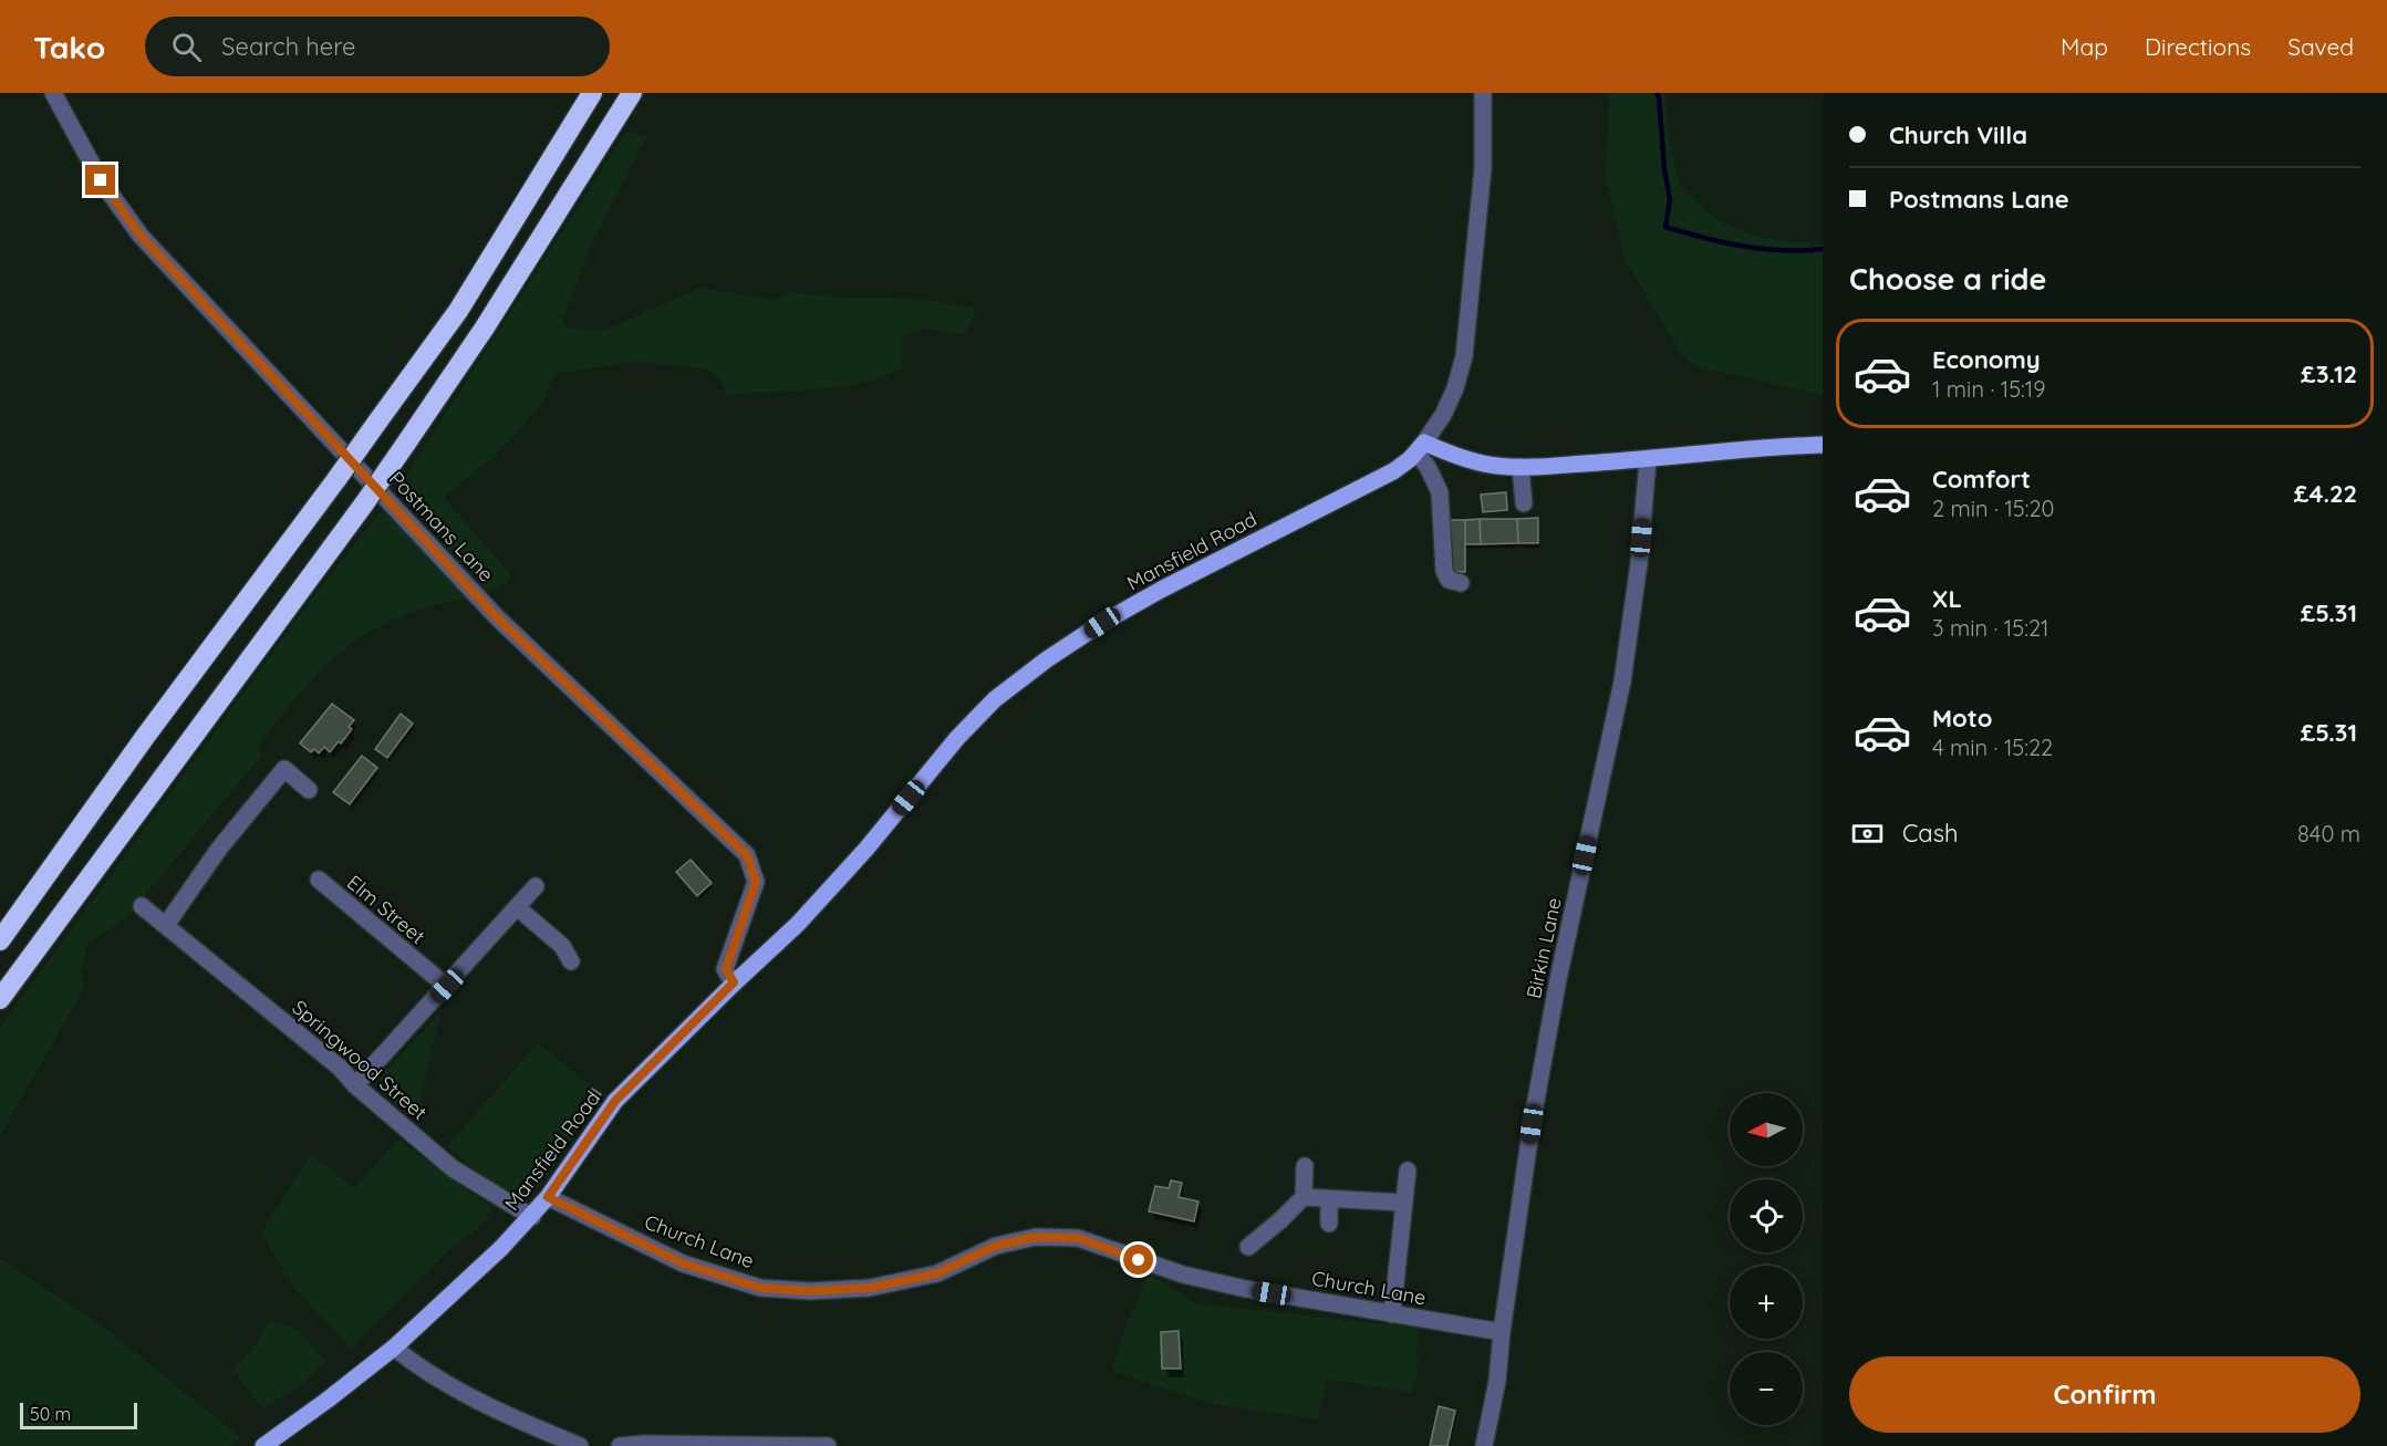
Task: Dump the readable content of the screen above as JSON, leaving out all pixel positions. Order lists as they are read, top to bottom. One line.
{"streets":{"main road":["Mansfield Road"],"street":["Postmans Lane","Elm Street","Birkin Lane","Springwood Street","Church Lane"]},"crossings":[["Postmans Lane","Mansfield Road"],["Mansfield Road","Springwood Street"],["Mansfield Road","Church Lane"],["Birkin Lane","Church Lane"]],"scale_bar":"50 m","north":"left","page":{"header":"Tako","search":"Search here","nav":["Map","Directions","Saved"],"banner":["Church Villa","Postmans Lane"],"heading":"Choose a ride","list":[{"name":"Economy","note":"1 min · 15:19","value":"£3.12"},{"name":"Comfort","note":"2 min · 15:20","value":"£4.22"},{"name":"XL","note":"3 min · 15:21","value":"£5.31"},{"name":"Moto","note":"4 min · 15:22","value":"£5.31"}],"pay":["Cash","840 m"],"map_buttons":["+","−"],"buttons":"Confirm","scale":"50 m"}}
